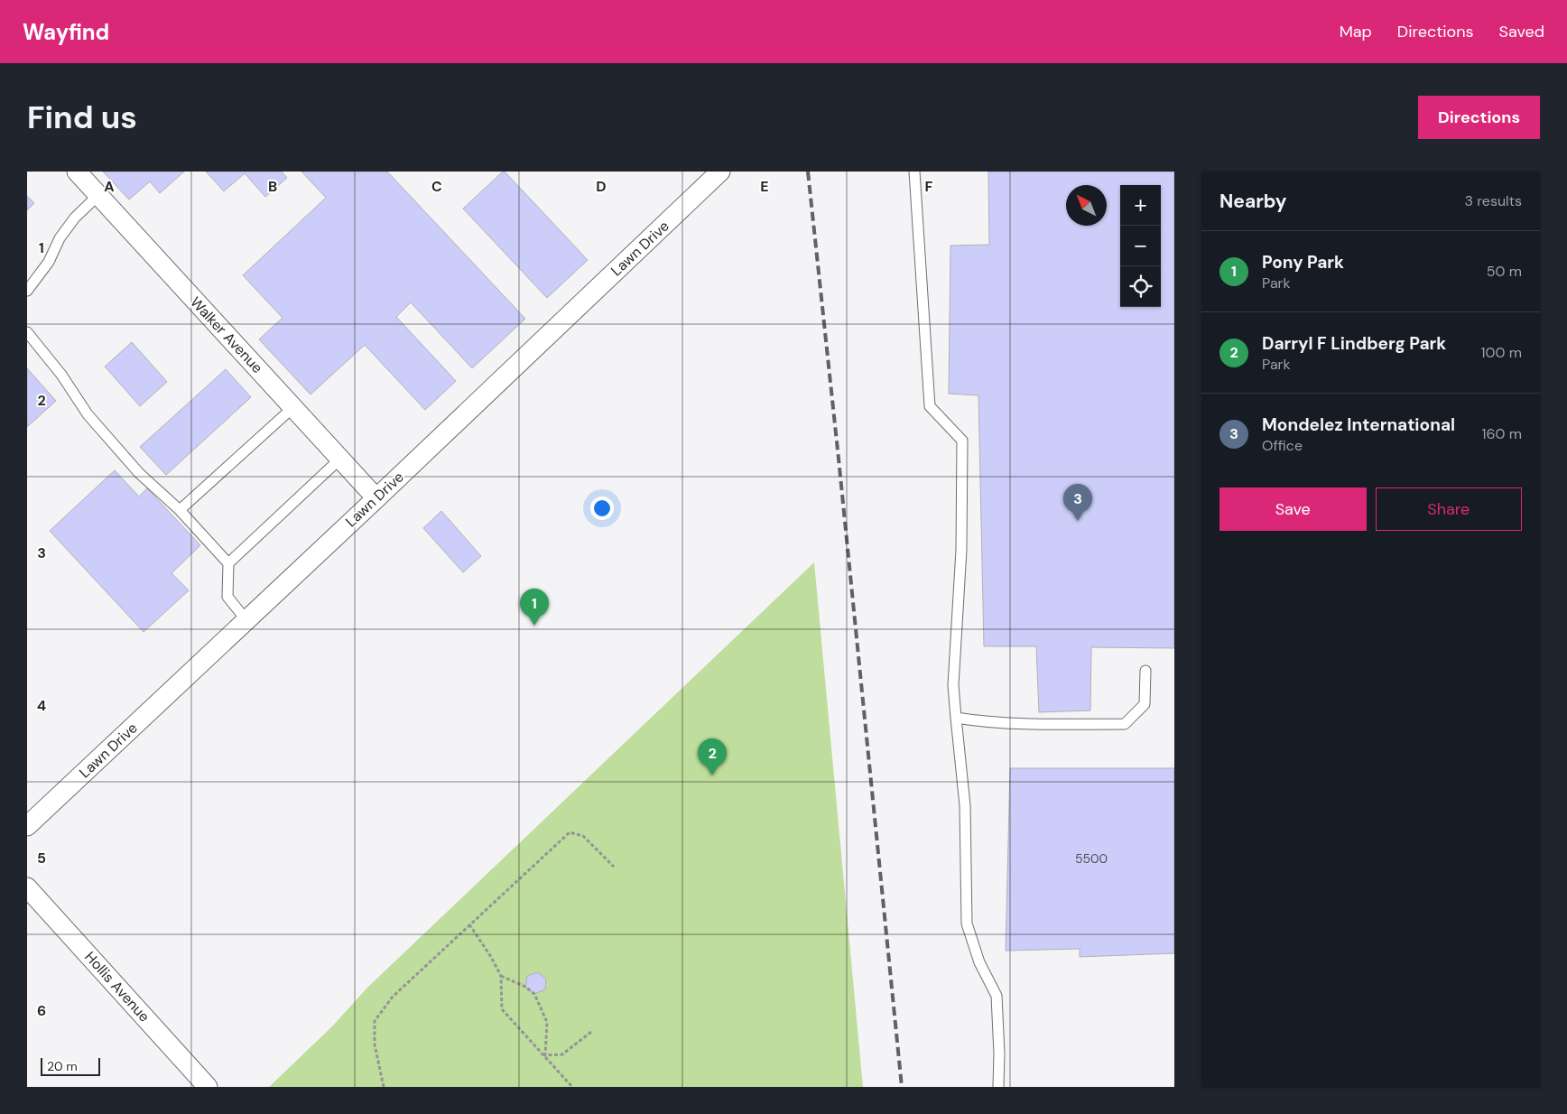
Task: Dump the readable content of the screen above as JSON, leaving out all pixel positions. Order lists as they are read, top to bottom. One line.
{"streets":{"street":["Lawn Drive","Walker Avenue","Hollis Avenue"]},"crossings":[["Lawn Drive","Walker Avenue"]],"house_numbers":["5500"],"scale_bar":"20 m","north":"top left","page":{"header":"Wayfind","nav":["Map","Directions","Saved"],"buttons":["Directions",["Save","Share"]],"title":"Find us","heading":["Nearby","3 results"],"map_buttons":["+","−"],"list":[{"mark":"1","name":"Pony Park","note":"Park","value":"50 m"},{"mark":"2","name":"Darryl F Lindberg Park","note":"Park","value":"100 m"},{"mark":"3","name":"Mondelez International","note":"Office","value":"160 m"}],"pins":["3","1","2"],"scale":"20 m"},"grid":{"columns":["A","B","C","D","E","F"],"rows":["1","2","3","4","5","6"]}}
